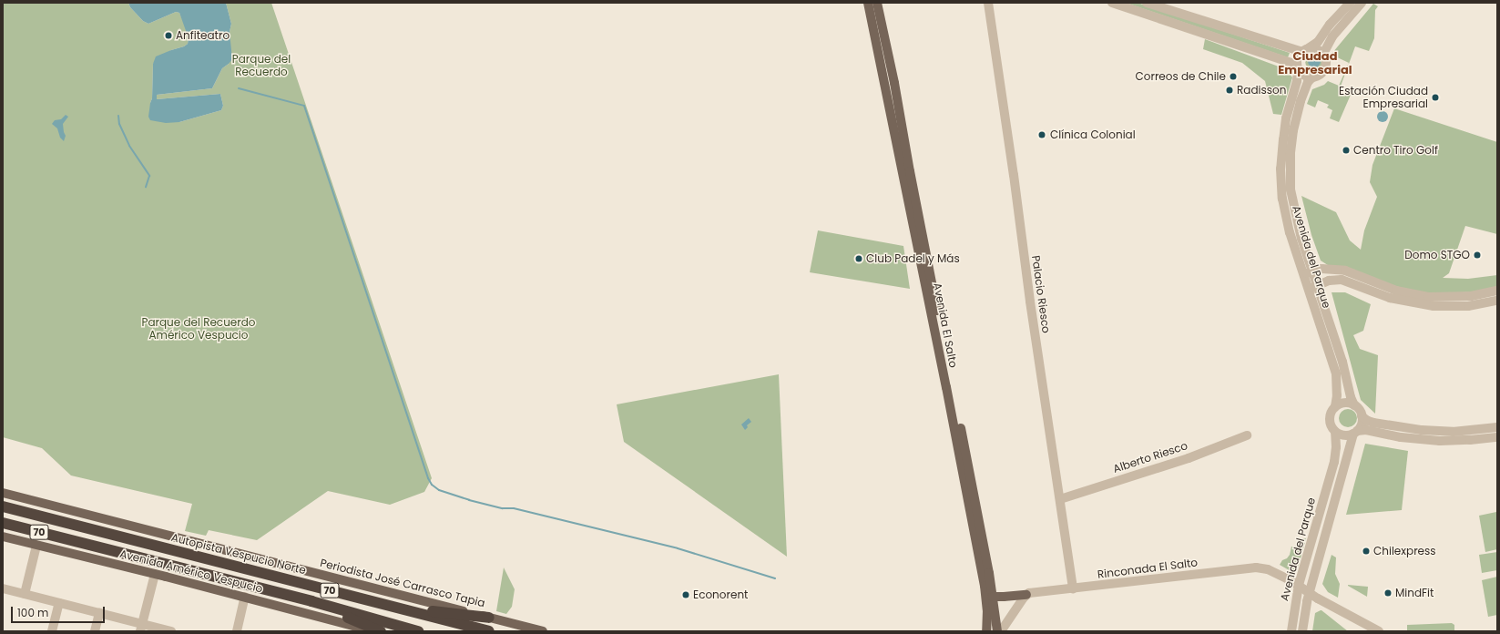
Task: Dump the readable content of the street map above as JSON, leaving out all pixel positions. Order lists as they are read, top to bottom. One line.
{"streets":{"highway":["70","Autopista Vespucio Norte"],"main road":["Avenida El Salto","Avenida Américo Vespucio","Periodista José Carrasco Tapia"],"street":["Avenida del Parque","Palacio Riesco","Alberto Riesco","Rinconada El Salto"]},"crossings":[["Avenida del Parque","Rinconada El Salto"],["Palacio Riesco","Alberto Riesco"],["Palacio Riesco","Rinconada El Salto"]],"districts":["Ciudad Empresarial"],"parks":["Parque del Recuerdo","Parque del Recuerdo Américo Vespucio"],"places":["Anfiteatro","Correos de Chile","Radisson","Estación Ciudad Empresarial","Clínica Colonial","Centro Tiro Golf","Domo STGO","Club Padel y Más","Chilexpress","MindFit","Econorent"],"scale_bar":"100 m"}
